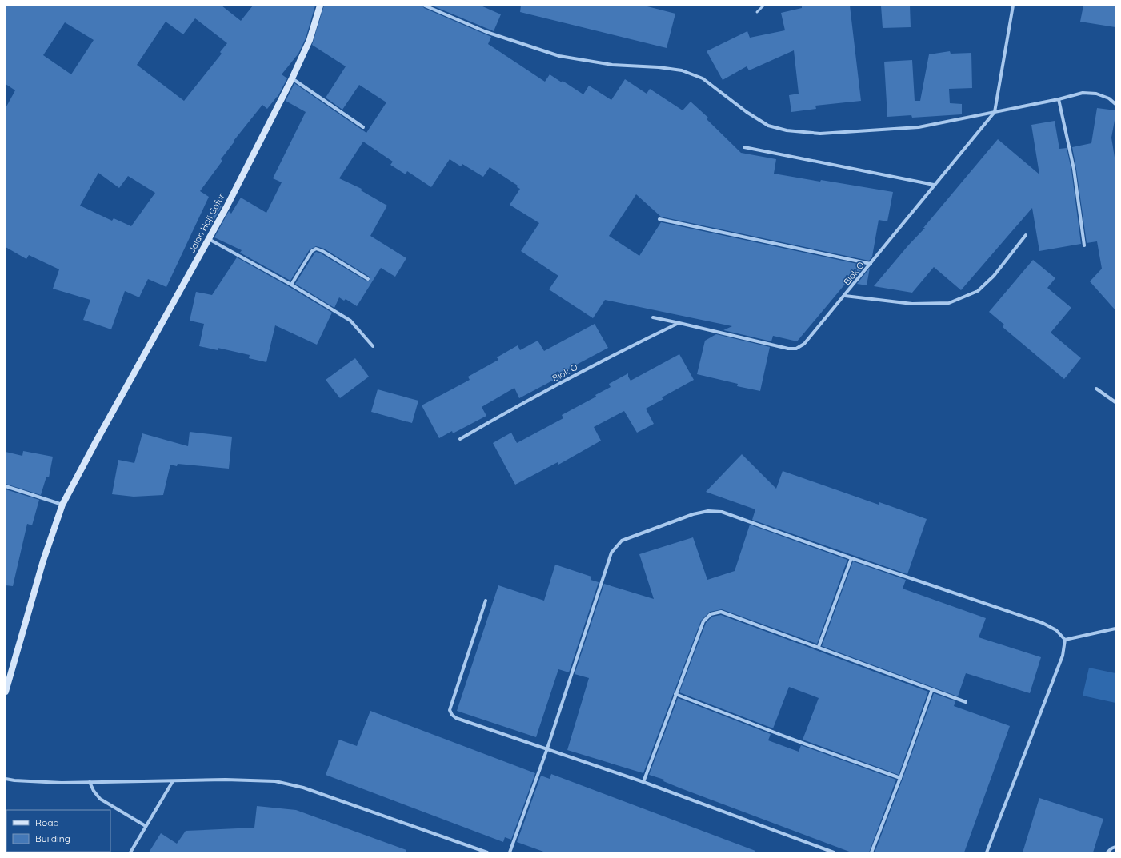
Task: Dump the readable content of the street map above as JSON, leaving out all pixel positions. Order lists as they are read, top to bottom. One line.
{"streets":{"street":["Jalan Haji Gofur","Blok O"]},"legend":["Road","Building"]}
